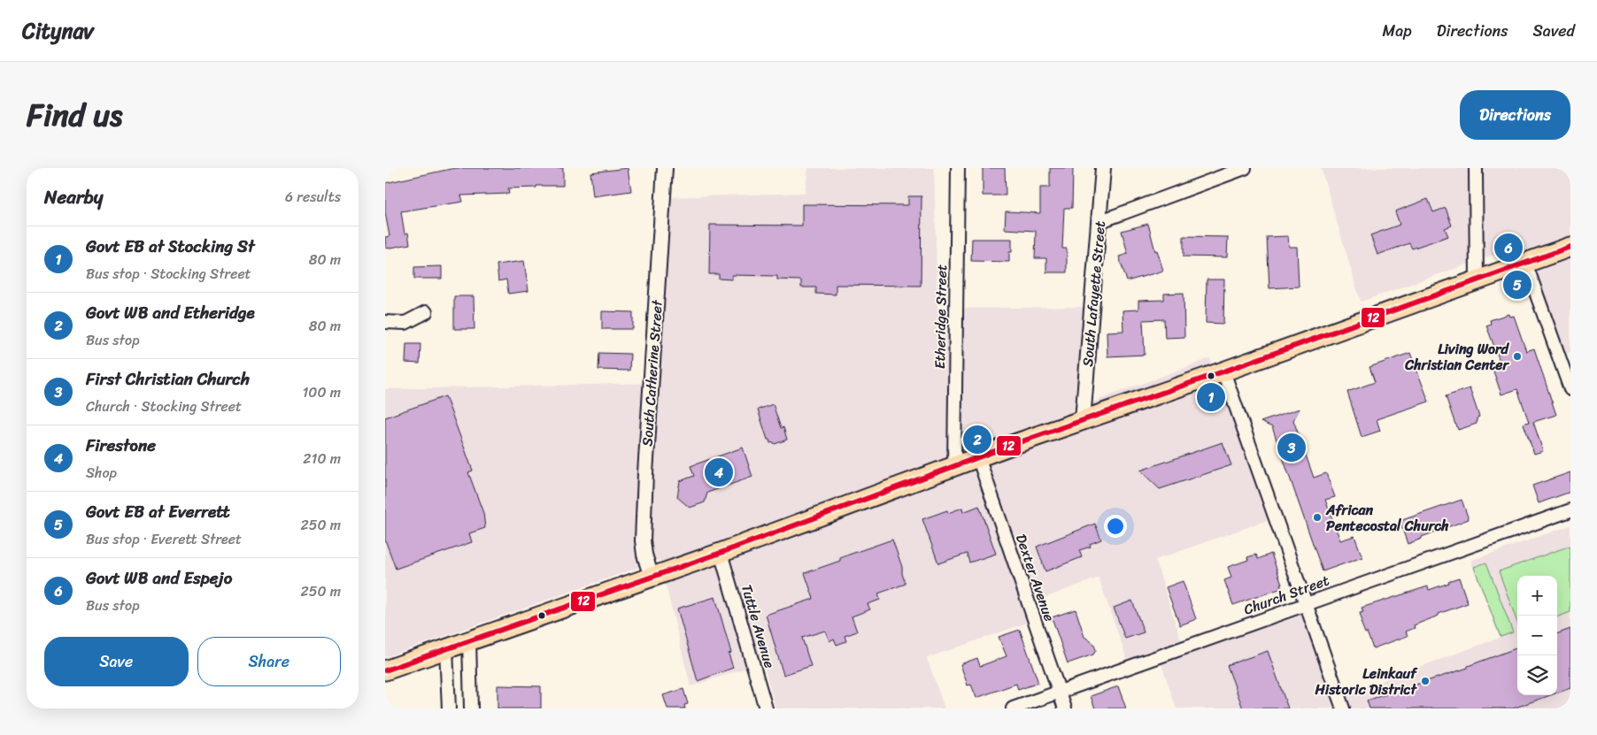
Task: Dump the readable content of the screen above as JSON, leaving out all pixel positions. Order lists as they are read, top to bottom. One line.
{"streets":{"street":["South Lafayette Street","Etheridge Street","South Catherine Street","Dexter Avenue","Church Street","Tuttle Avenue"]},"crossings":[["Dexter Avenue","Church Street"]],"places":["Living Word Christian Center","African Pentecostal Church","Leinkauf Historic District"],"lines":["transit line 12"],"page":{"header":"Citynav","nav":["Map","Directions","Saved"],"title":"Find us","buttons":["Directions",["Save","Share"]],"heading":["Nearby","6 results"],"list":[{"mark":"1","name":"Govt EB at Stocking St","note":"Bus stop · Stocking Street","value":"80 m"},{"mark":"2","name":"Govt WB and Etheridge","note":"Bus stop","value":"80 m"},{"mark":"3","name":"First Christian Church","note":"Church · Stocking Street","value":"100 m"},{"mark":"4","name":"Firestone","note":"Shop","value":"210 m"},{"mark":"5","name":"Govt EB at Everrett","note":"Bus stop · Everett Street","value":"250 m"},{"mark":"6","name":"Govt WB and Espejo","note":"Bus stop","value":"250 m"}],"pins":["6","5","1","2","3","4"],"map_buttons":["+","−"]}}
